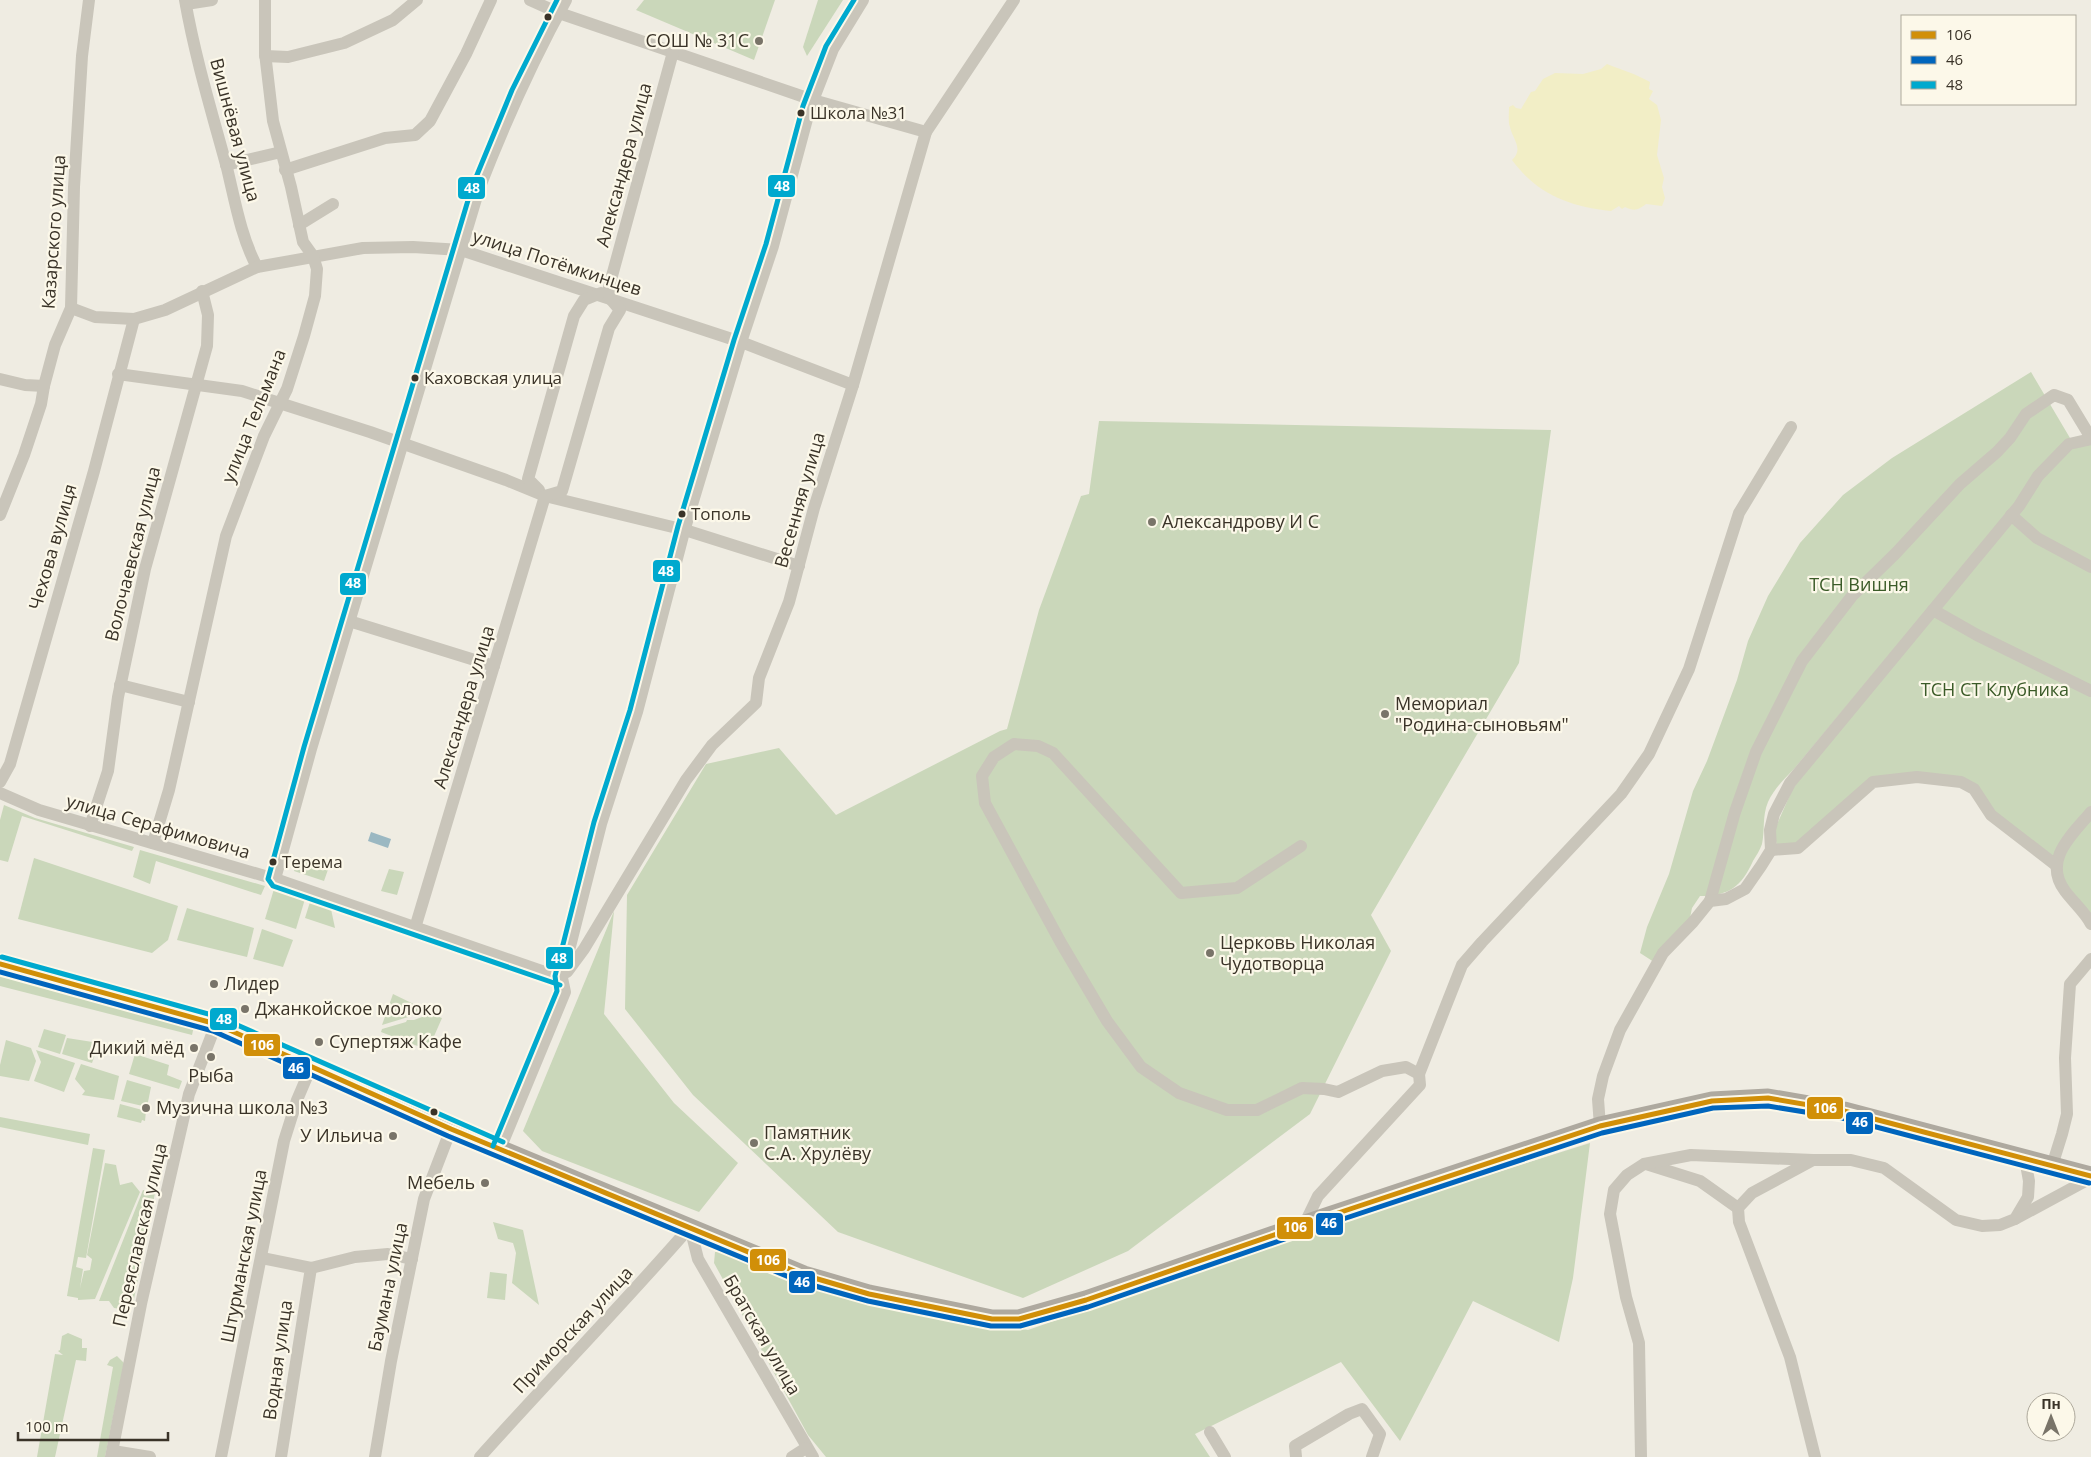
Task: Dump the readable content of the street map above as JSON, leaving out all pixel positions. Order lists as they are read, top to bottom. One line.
{"streets":{"street":["Вишнёвая улица","Александера улица","Казарского улица","улица Потёмкинцев","улица Тельмана","Весенняя улица","Чехова вулиця","Волочаевская улица","улица Серафимовича","Переяславская улица","Штурманская улица","Баумана улица","Приморская улица","Братская улица","Водная улица"]},"crossings":[["Вишнёвая улица","улица Потёмкинцев"],["Александера улица","улица Потёмкинцев"],["Александера улица","улица Серафимовича"],["Казарского улица","улица Потёмкинцев"],["улица Потёмкинцев","улица Тельмана"],["улица Потёмкинцев","Весенняя улица"],["улица Потёмкинцев","Чехова вулиця"],["улица Потёмкинцев","Волочаевская улица"],["улица Тельмана","улица Серафимовича"],["Весенняя улица","улица Серафимовича"],["Волочаевская улица","улица Серафимовича"],["Приморская улица","Братская улица"]],"parks":["ТСН Вишня","ТСН СТ Клубника"],"places":["СОШ № 31С","Школа №31","Каховская улица","Тополь","Александрову И С","Мемориал \"Родина-сыновьям\"","Терема","Церковь Николая Чудотворца","Лидер","Джанкойское молоко","Супертяж Кафе","Дикий мёд","Рыба","Музична школа №3","У Ильича","Памятник С.А. Хрулёву","Мебель"],"lines":["transit line 48","transit line 106","transit line 46"],"legend":["106","46","48"],"scale_bar":"100 m","north":"top"}
